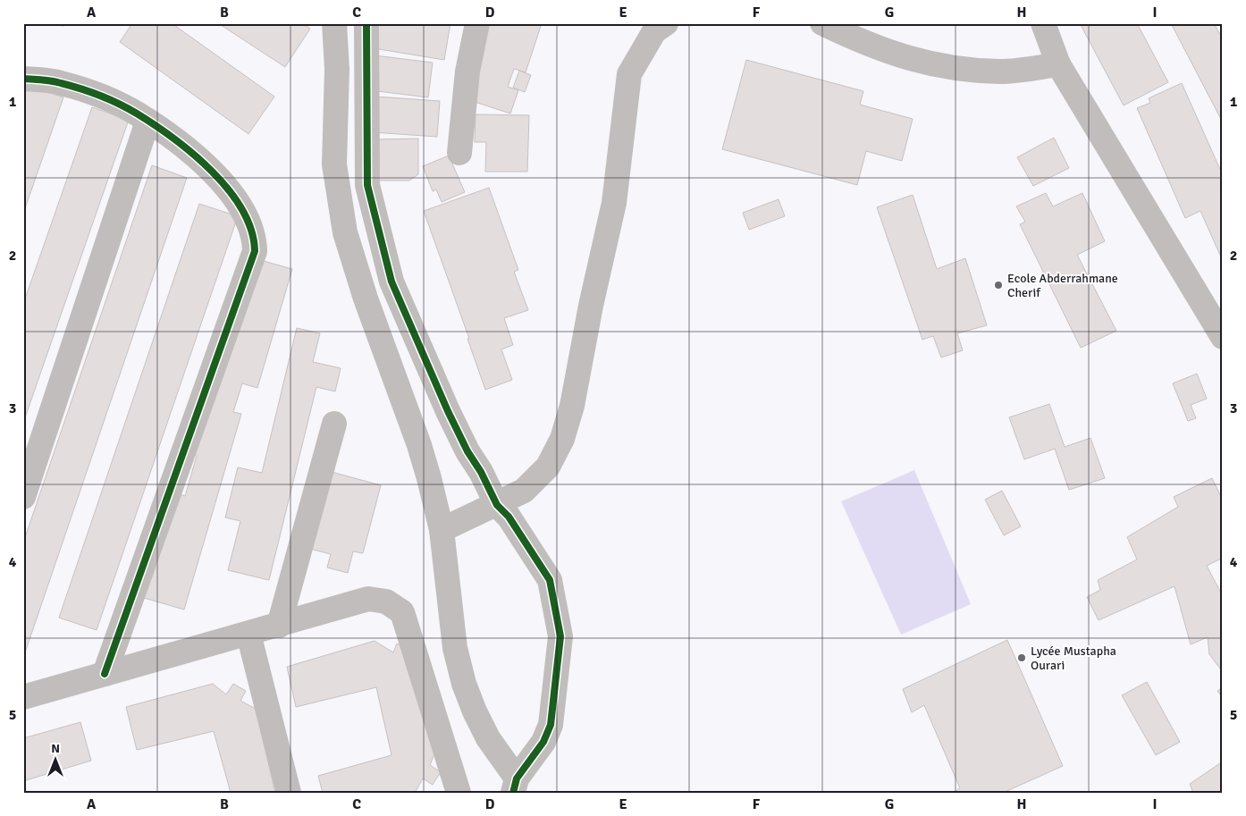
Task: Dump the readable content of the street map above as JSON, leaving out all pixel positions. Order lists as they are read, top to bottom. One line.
{"places":["Ecole Abderrahmane Cherif","Lycée Mustapha Ourari"],"north":"top","grid":{"columns":["A","B","C","D","E","F","G","H","I"],"rows":["1","2","3","4","5"]}}
